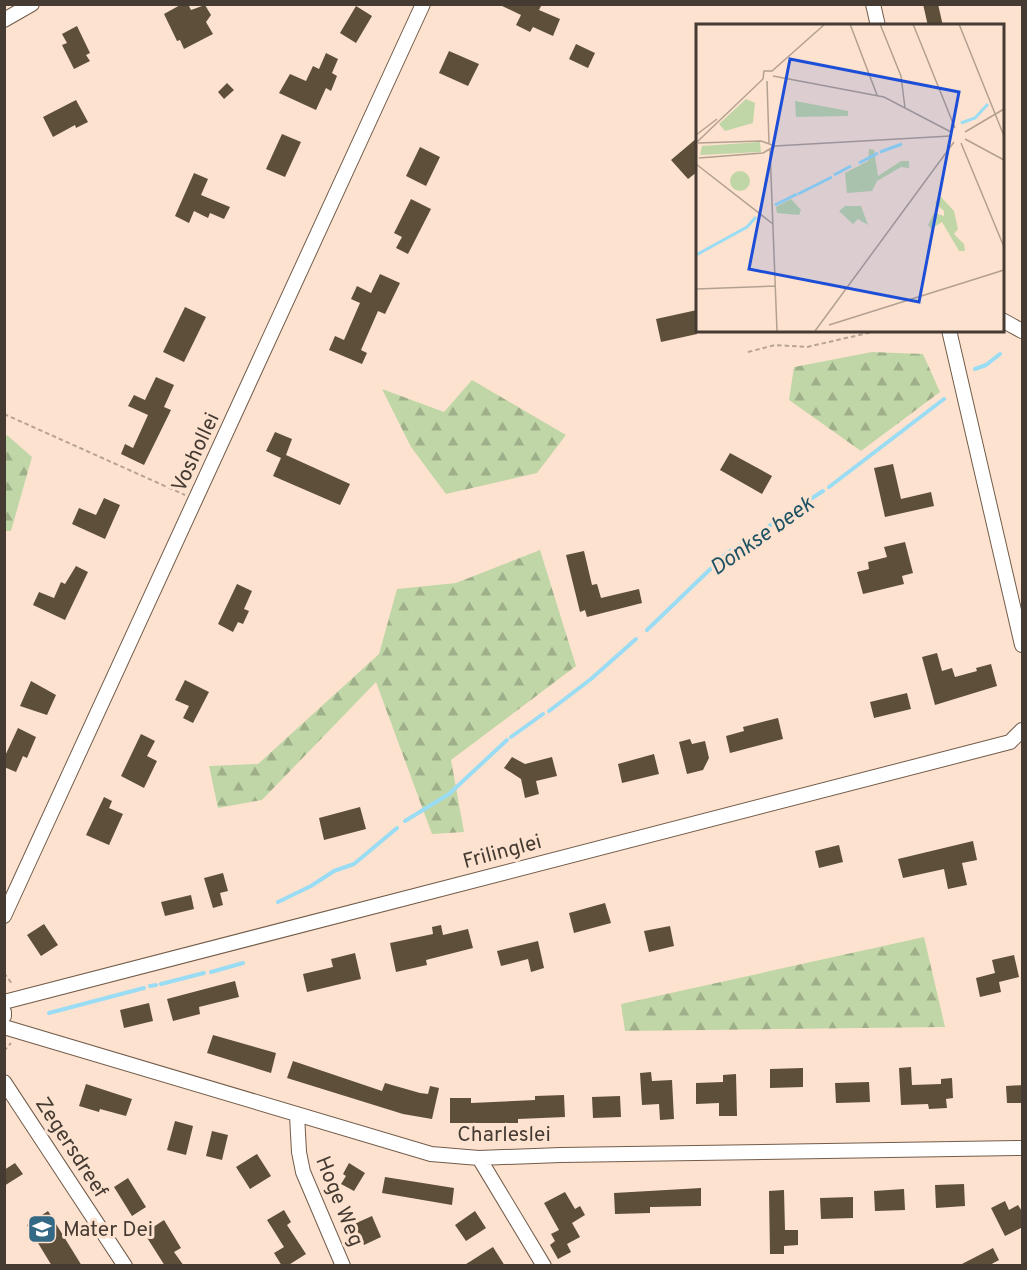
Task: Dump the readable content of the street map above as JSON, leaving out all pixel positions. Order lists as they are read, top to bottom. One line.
{"streets":{"street":["Voshollei","Frilinglei","Charleslei","Zegersdreef","Hoge Weg"]},"crossings":[["Charleslei","Hoge Weg"]],"water":["Donkse beek"],"places":{"school or university":["Mater Dei"]}}
